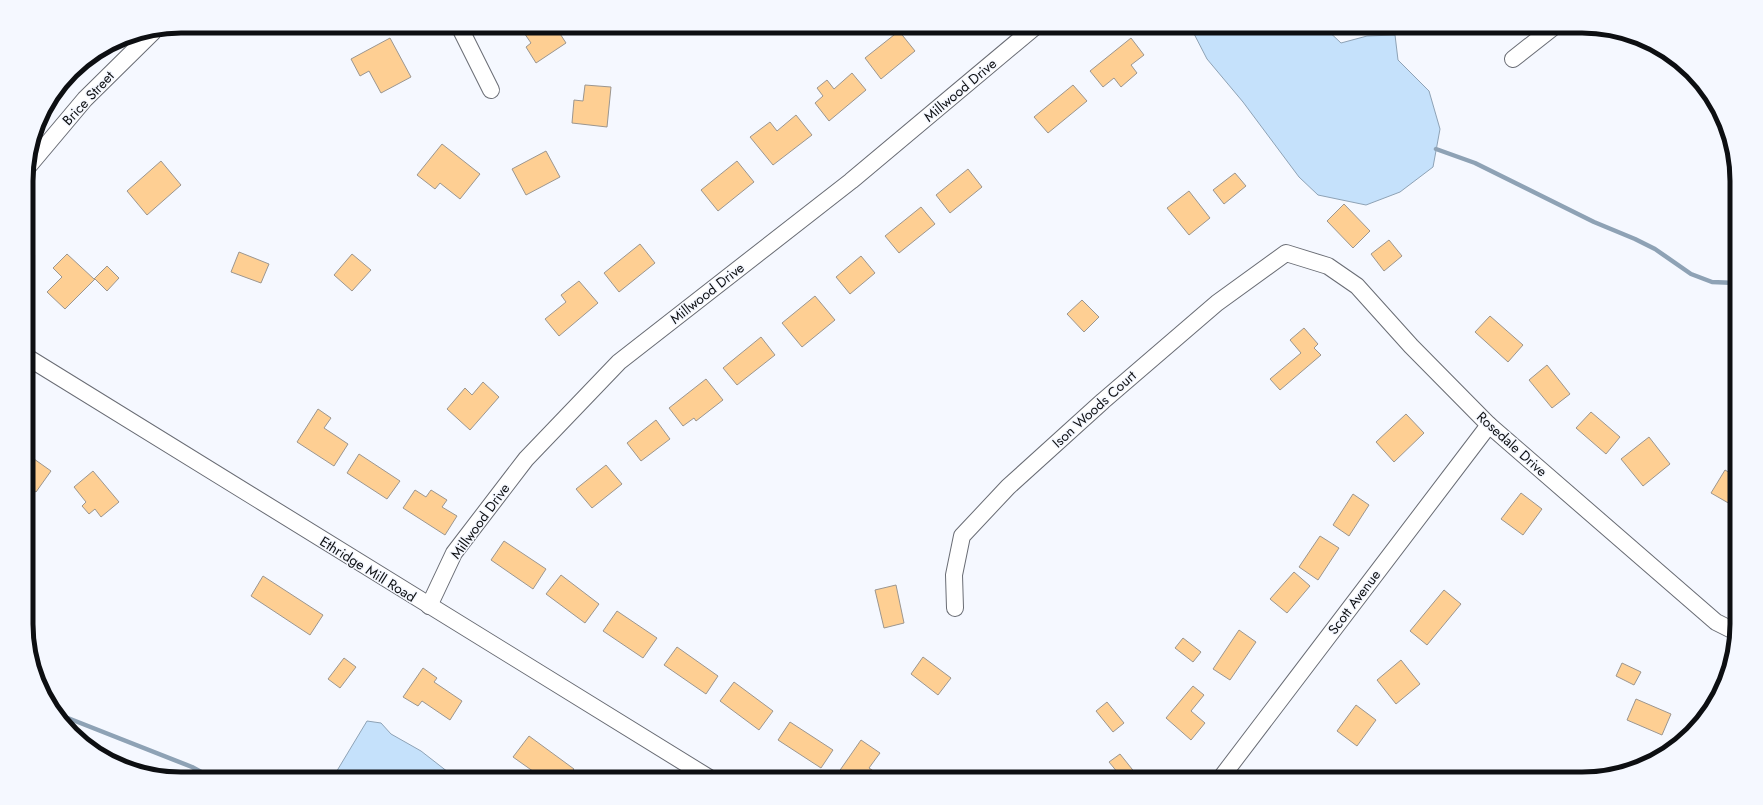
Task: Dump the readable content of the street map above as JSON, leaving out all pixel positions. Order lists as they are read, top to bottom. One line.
{"streets":{"street":["Millwood Drive","Brice Street","Ison Woods Court","Rosedale Drive","Ethridge Mill Road","Scott Avenue"]},"crossings":[["Millwood Drive","Ethridge Mill Road"],["Ison Woods Court","Rosedale Drive"],["Rosedale Drive","Scott Avenue"]]}
